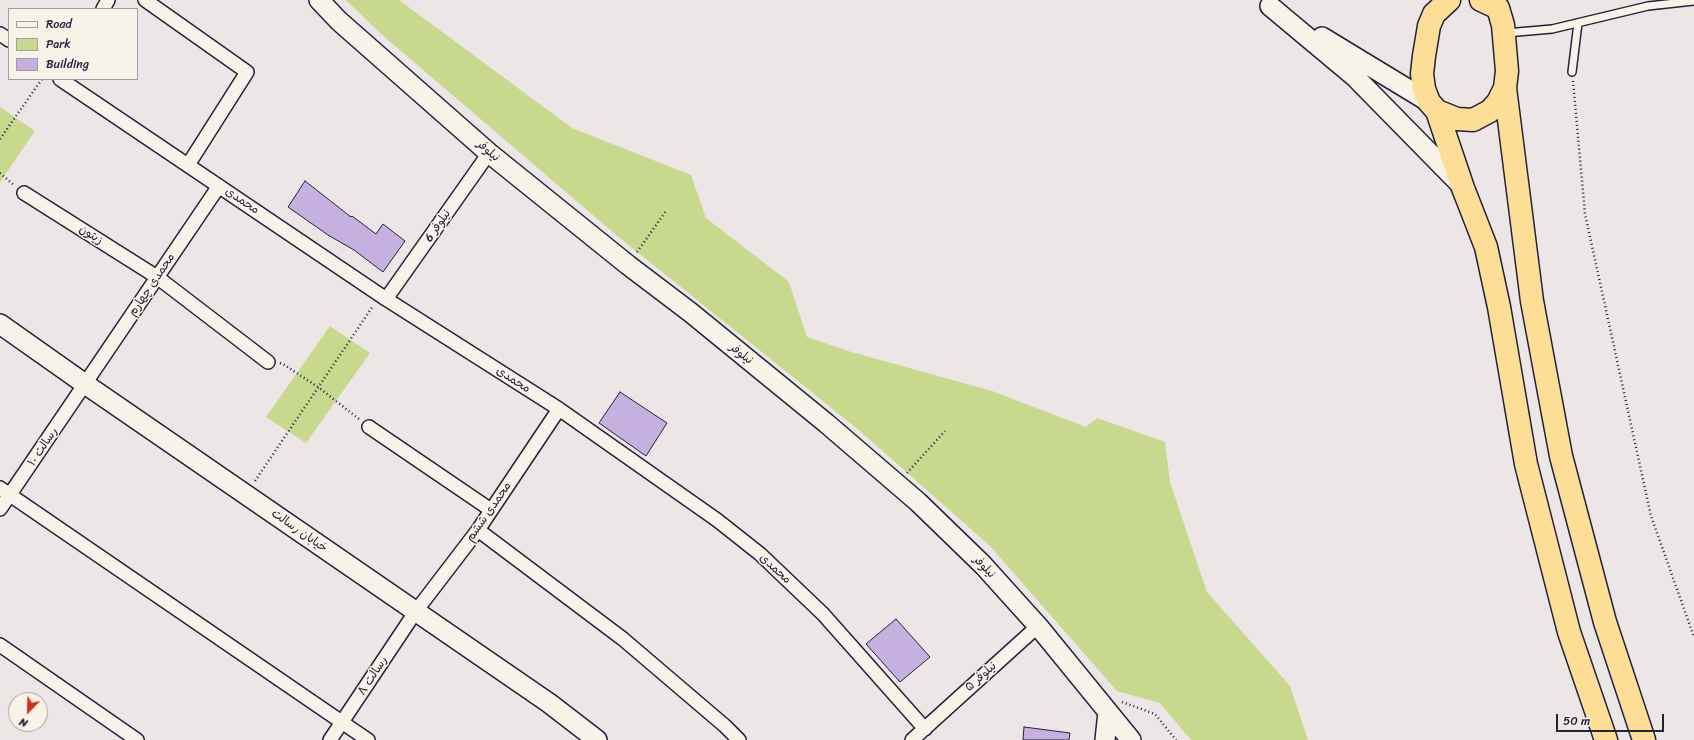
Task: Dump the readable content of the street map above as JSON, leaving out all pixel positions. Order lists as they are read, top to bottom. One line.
{"streets":{"main road":["نیلوفر","خیابان رسالت"],"street":["محمدی","نیلوفر 6","زیتون","محمدی چهارم","رسالت ۱۰","محمدی ششم","۸ رسالت","نیلوفر ۵"]},"crossings":[["نیلوفر","نیلوفر 6"],["نیلوفر","نیلوفر ۵"],["محمدی","نیلوفر 6"],["محمدی","محمدی چهارم"],["محمدی","محمدی ششم"],["محمدی","نیلوفر ۵"],["زیتون","محمدی چهارم"],["محمدی چهارم","رسالت ۱۰"],["محمدی چهارم","خیابان رسالت"],["رسالت ۱۰","خیابان رسالت"],["محمدی ششم","خیابان رسالت"],["محمدی ششم","۸ رسالت"],["خیابان رسالت","۸ رسالت"]],"legend":["Road","Park","Building"],"scale_bar":"50 m","north":"bottom left"}
